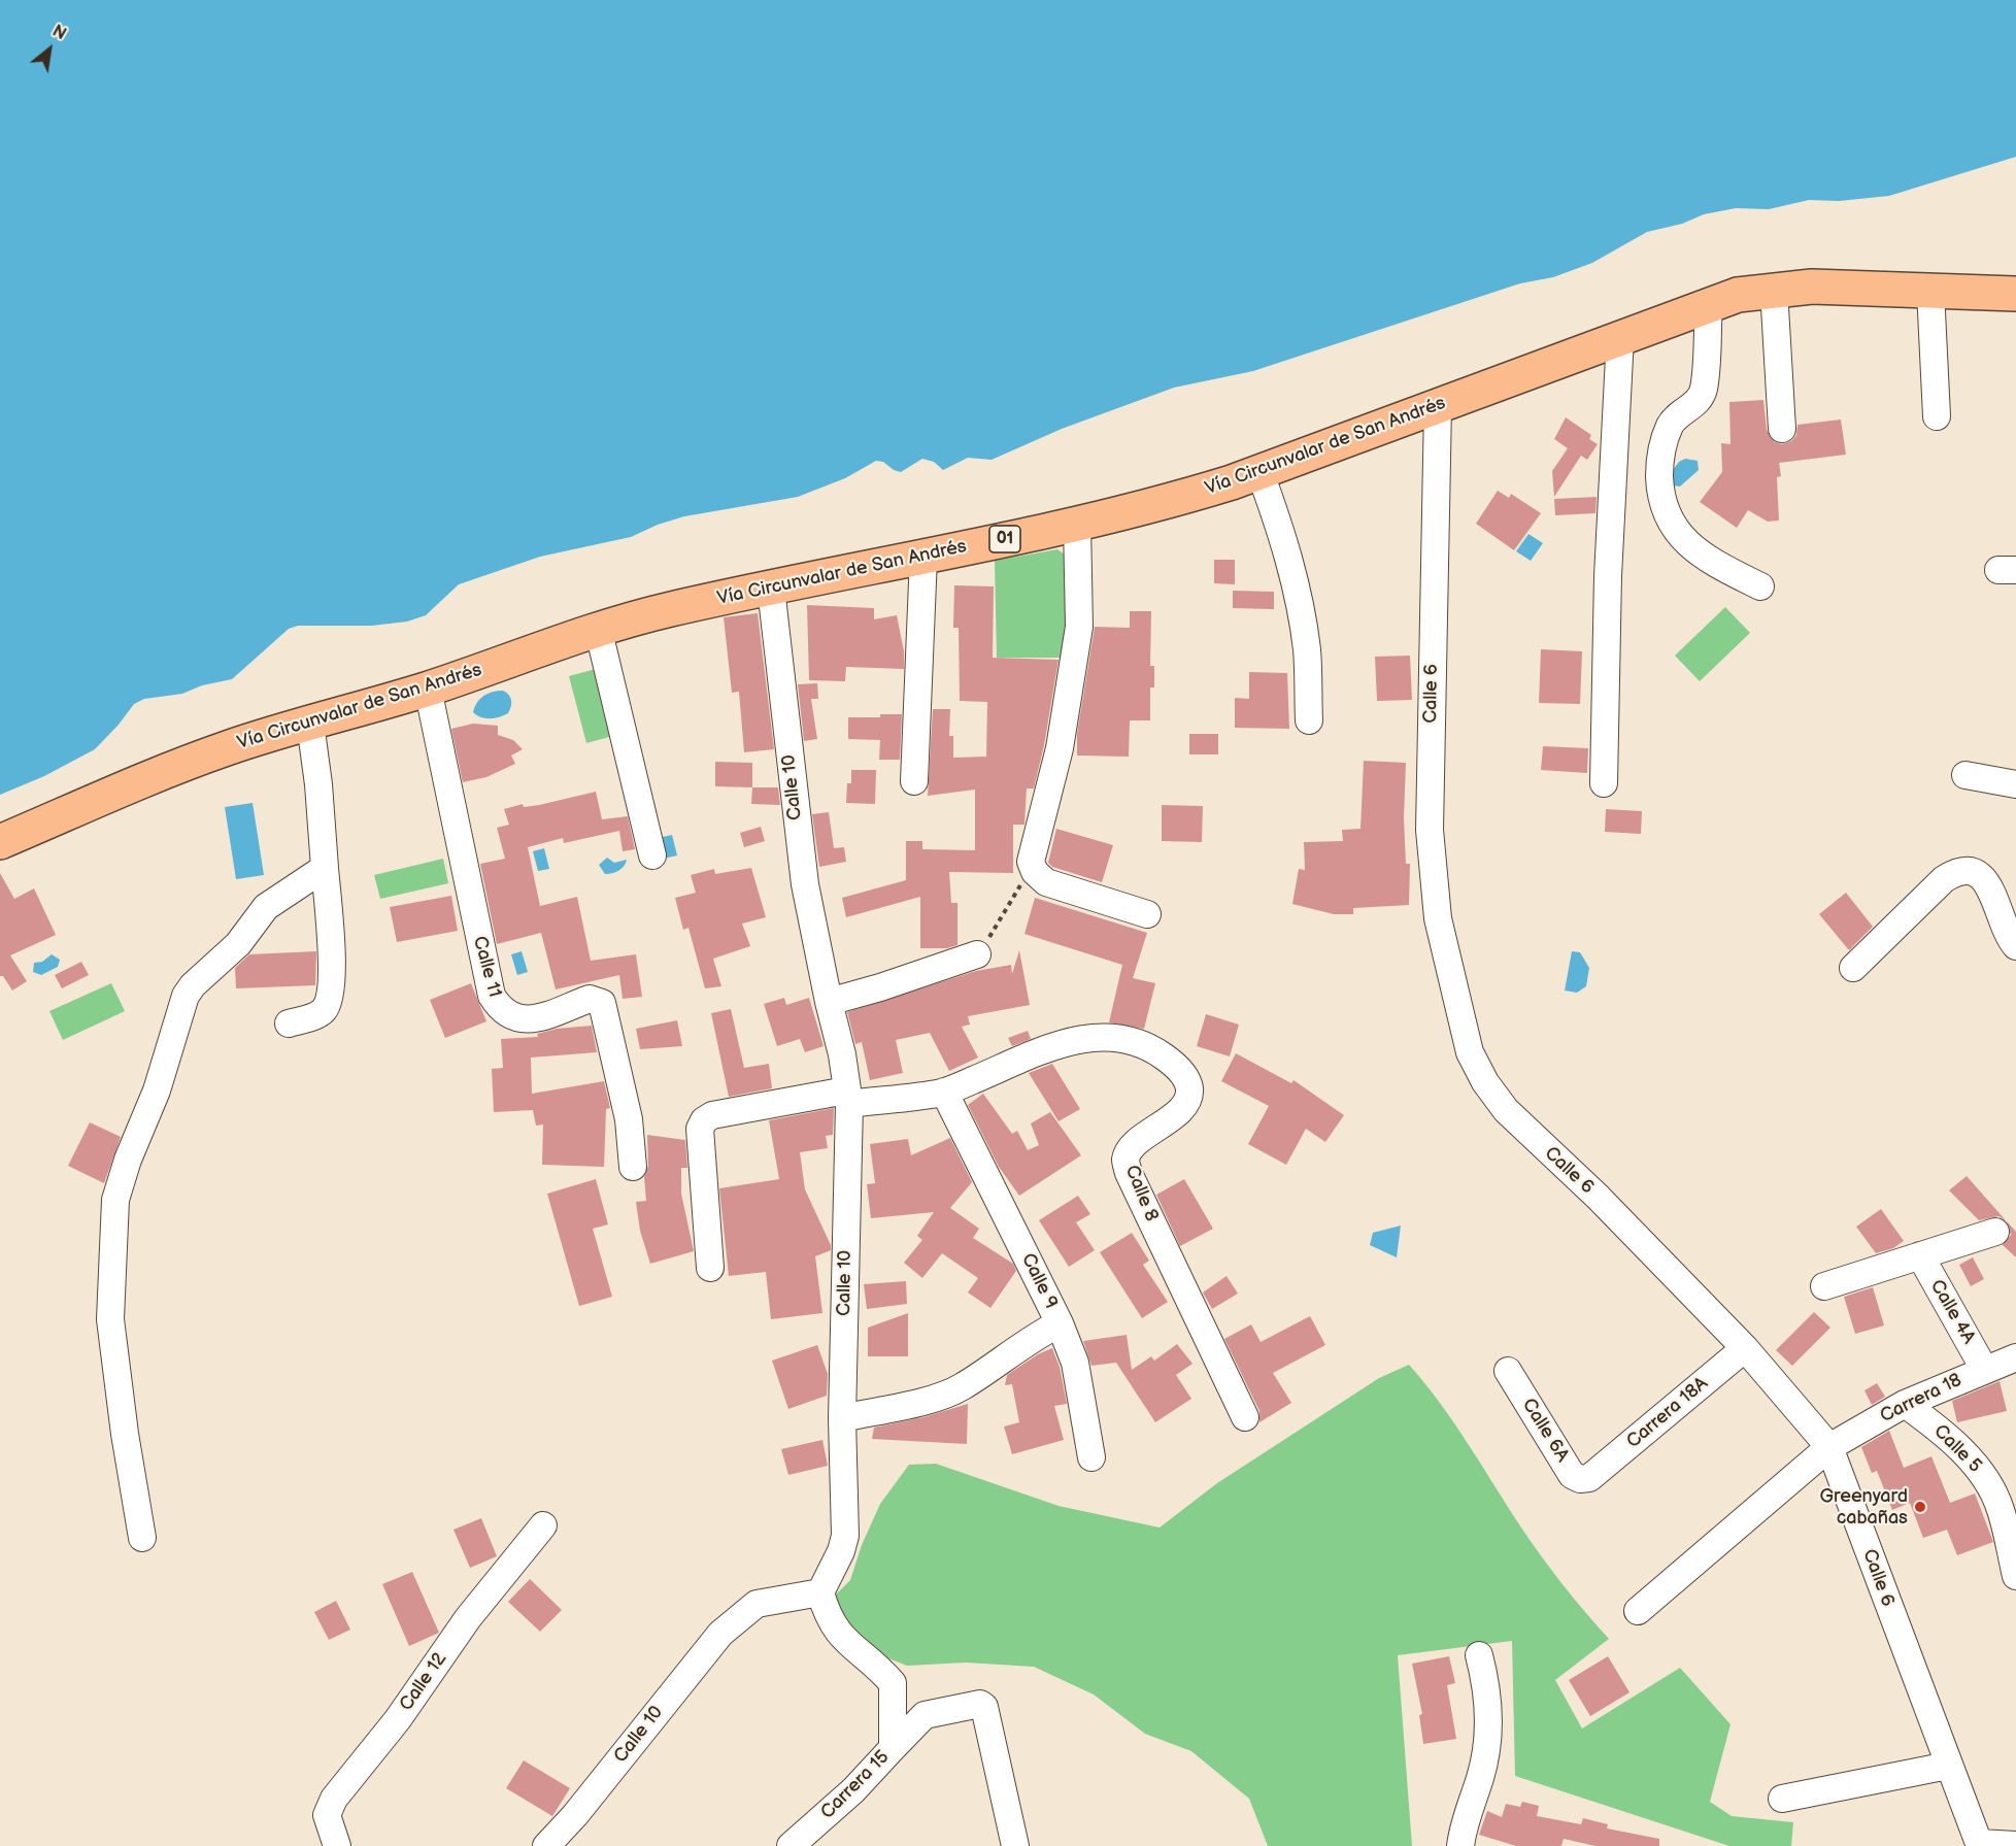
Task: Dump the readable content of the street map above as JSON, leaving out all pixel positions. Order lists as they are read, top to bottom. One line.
{"streets":{"highway":["Vía Circunvalar de San Andrés","01"],"street":["Calle 6","Calle 10","Calle 11","Calle 8","Calle 9","Calle 4A","Carrera 18","Carrera 18A","Calle 6A","Calle 5","Calle 12","Carrera 15"]},"crossings":[["Vía Circunvalar de San Andrés","Calle 6"],["Vía Circunvalar de San Andrés","Calle 10"],["Vía Circunvalar de San Andrés","Calle 11"],["Calle 6","Carrera 18"],["Calle 6","Carrera 18A"],["Calle 10","Calle 8"],["Calle 10","Calle 9"],["Calle 8","Calle 9"],["Calle 4A","Carrera 18"],["Carrera 18","Calle 5"],["Carrera 18A","Calle 6A"]],"places":["Greenyard cabañas"],"north":"top right"}
